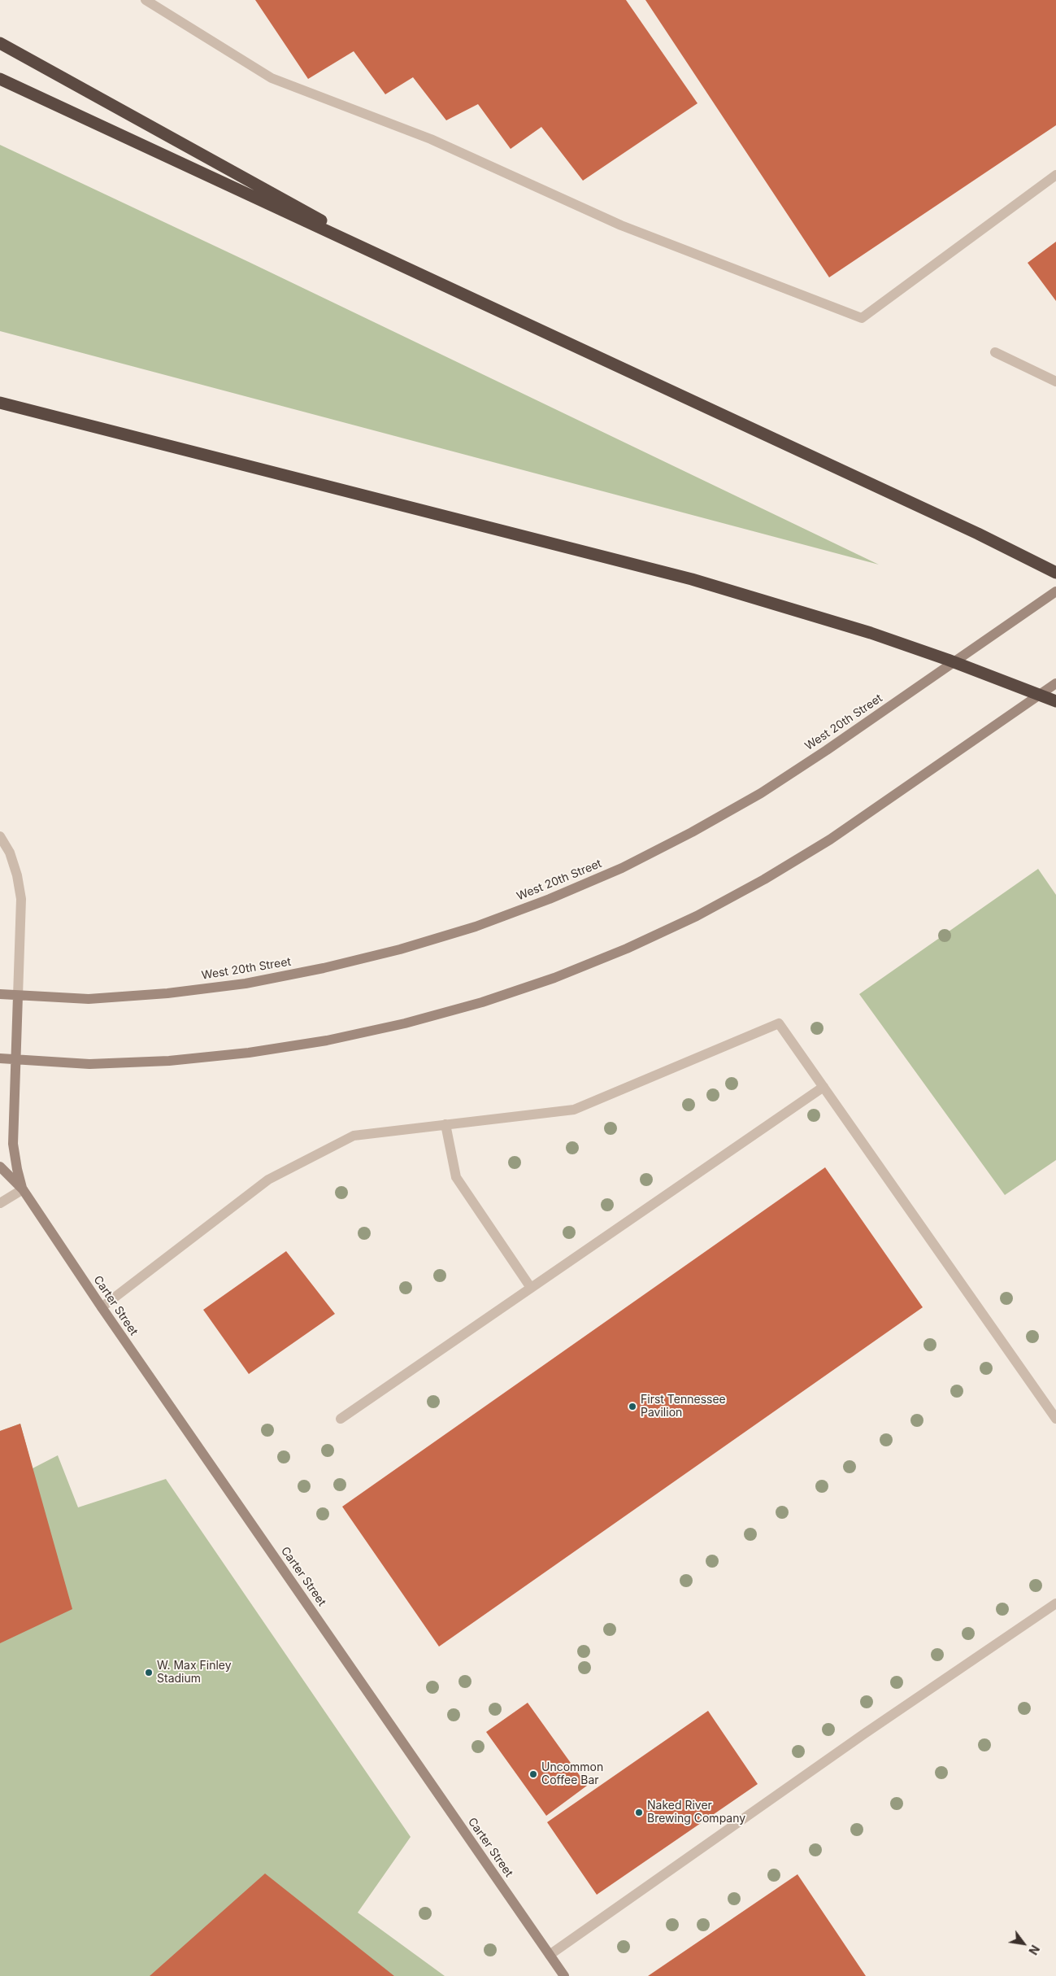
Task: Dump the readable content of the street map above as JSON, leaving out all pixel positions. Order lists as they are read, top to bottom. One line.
{"streets":{"main road":["West 20th Street","Carter Street"]},"places":["First Tennessee Pavilion","W. Max Finley Stadium","Uncommon Coffee Bar","Naked River Brewing Company"],"north":"bottom right"}
